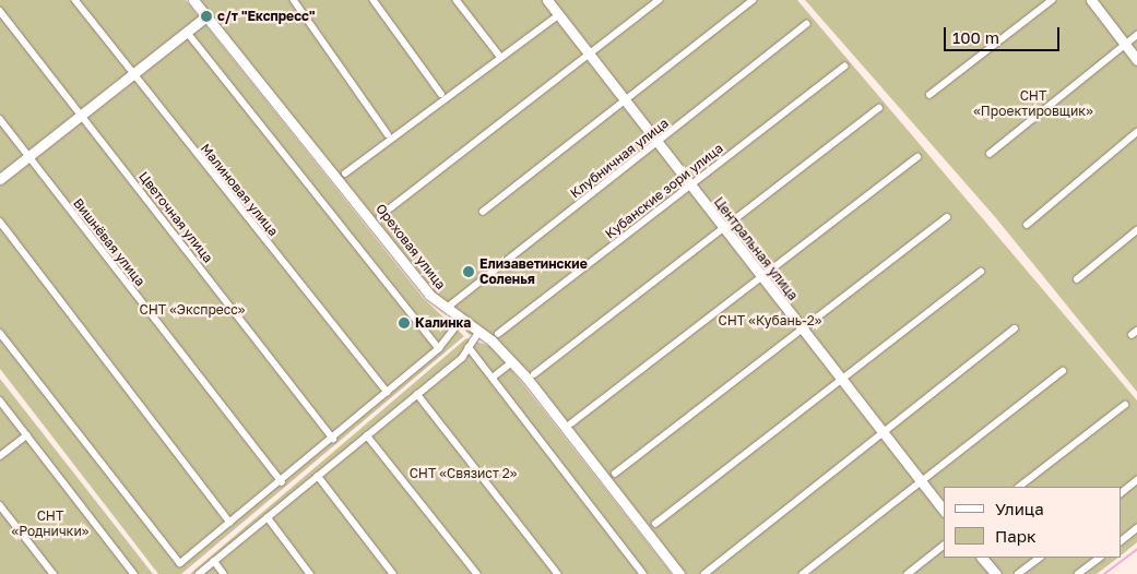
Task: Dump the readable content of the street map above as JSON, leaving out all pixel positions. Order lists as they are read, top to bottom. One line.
{"streets":{"street":["Клубничная улица","Малиновая улица","Кубанские зори улица","Цветочная улица","Вишнёвая улица","Ореховая улица","Центральная улица"]},"crossings":[["Клубничная улица","Ореховая улица"],["Клубничная улица","Центральная улица"],["Кубанские зори улица","Центральная улица"]],"parks":["СНТ «Проектировщик»","СНТ «Экспресс»","СНТ «Кубань-2»","СНТ «Связист 2»","СНТ «Роднички»"],"places":["с/т \"Експресс\"","Елизаветинские Соленья","Калинка"],"legend":["Улица","Парк"],"scale_bar":"100 m"}
